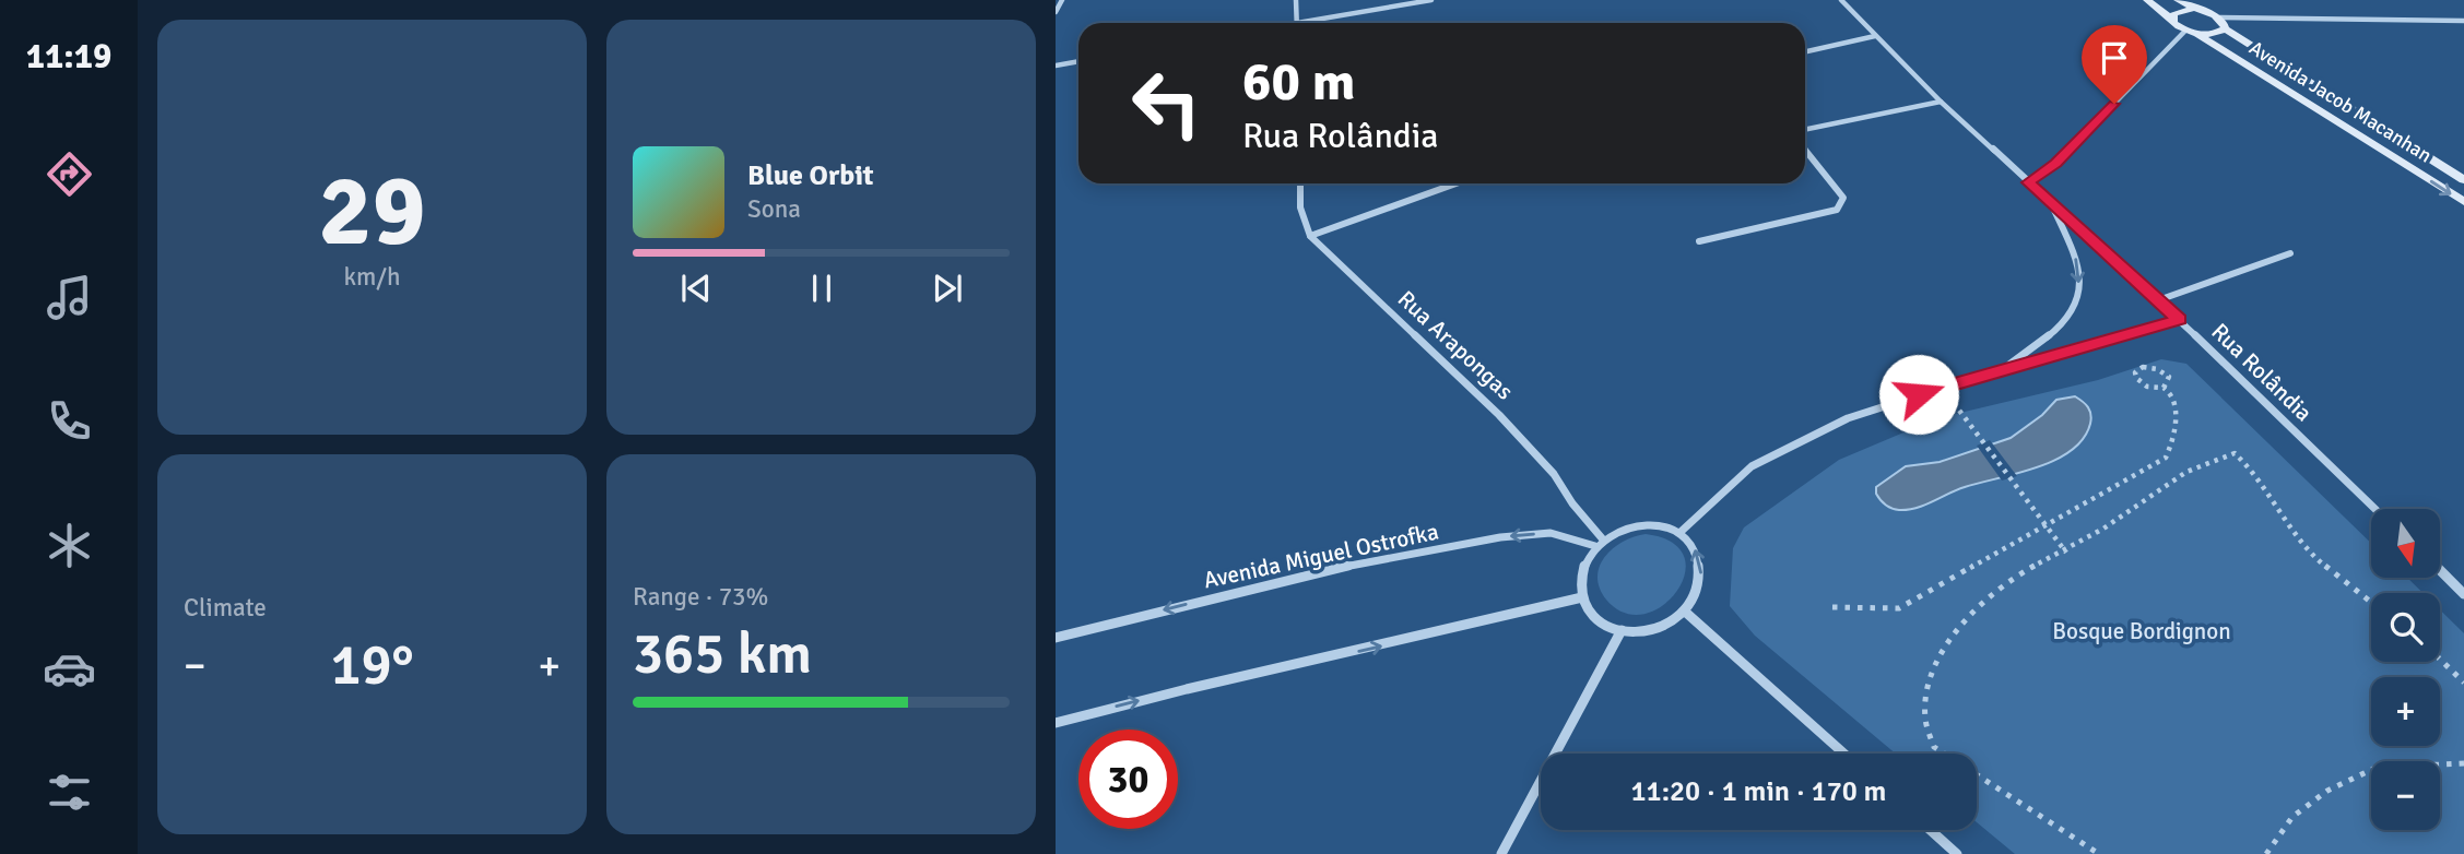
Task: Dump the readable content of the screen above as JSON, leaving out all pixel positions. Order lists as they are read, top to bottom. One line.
{"streets":{"main road":["Avenida Jacob Macanhan"],"street":["Rua Arapongas","Rua Rolândia","Avenida Miguel Ostrofka"]},"crossings":[["Rua Arapongas","Avenida Miguel Ostrofka"]],"one_way":["Avenida Miguel Ostrofka"],"parks":["Bosque Bordignon"],"north":"bottom","page":{"tabs":"11:19","tile":[["29","km/h"],"Climate",["Range · 73%","365 km"]],"turn":["60 m","Rua Rolândia"],"song":["Blue Orbit","Sona"],"map_buttons":["+","−"],"heat":["−","19°","+"],"limit":"30","trip":"11:20 · 1 min · 170 m"}}
